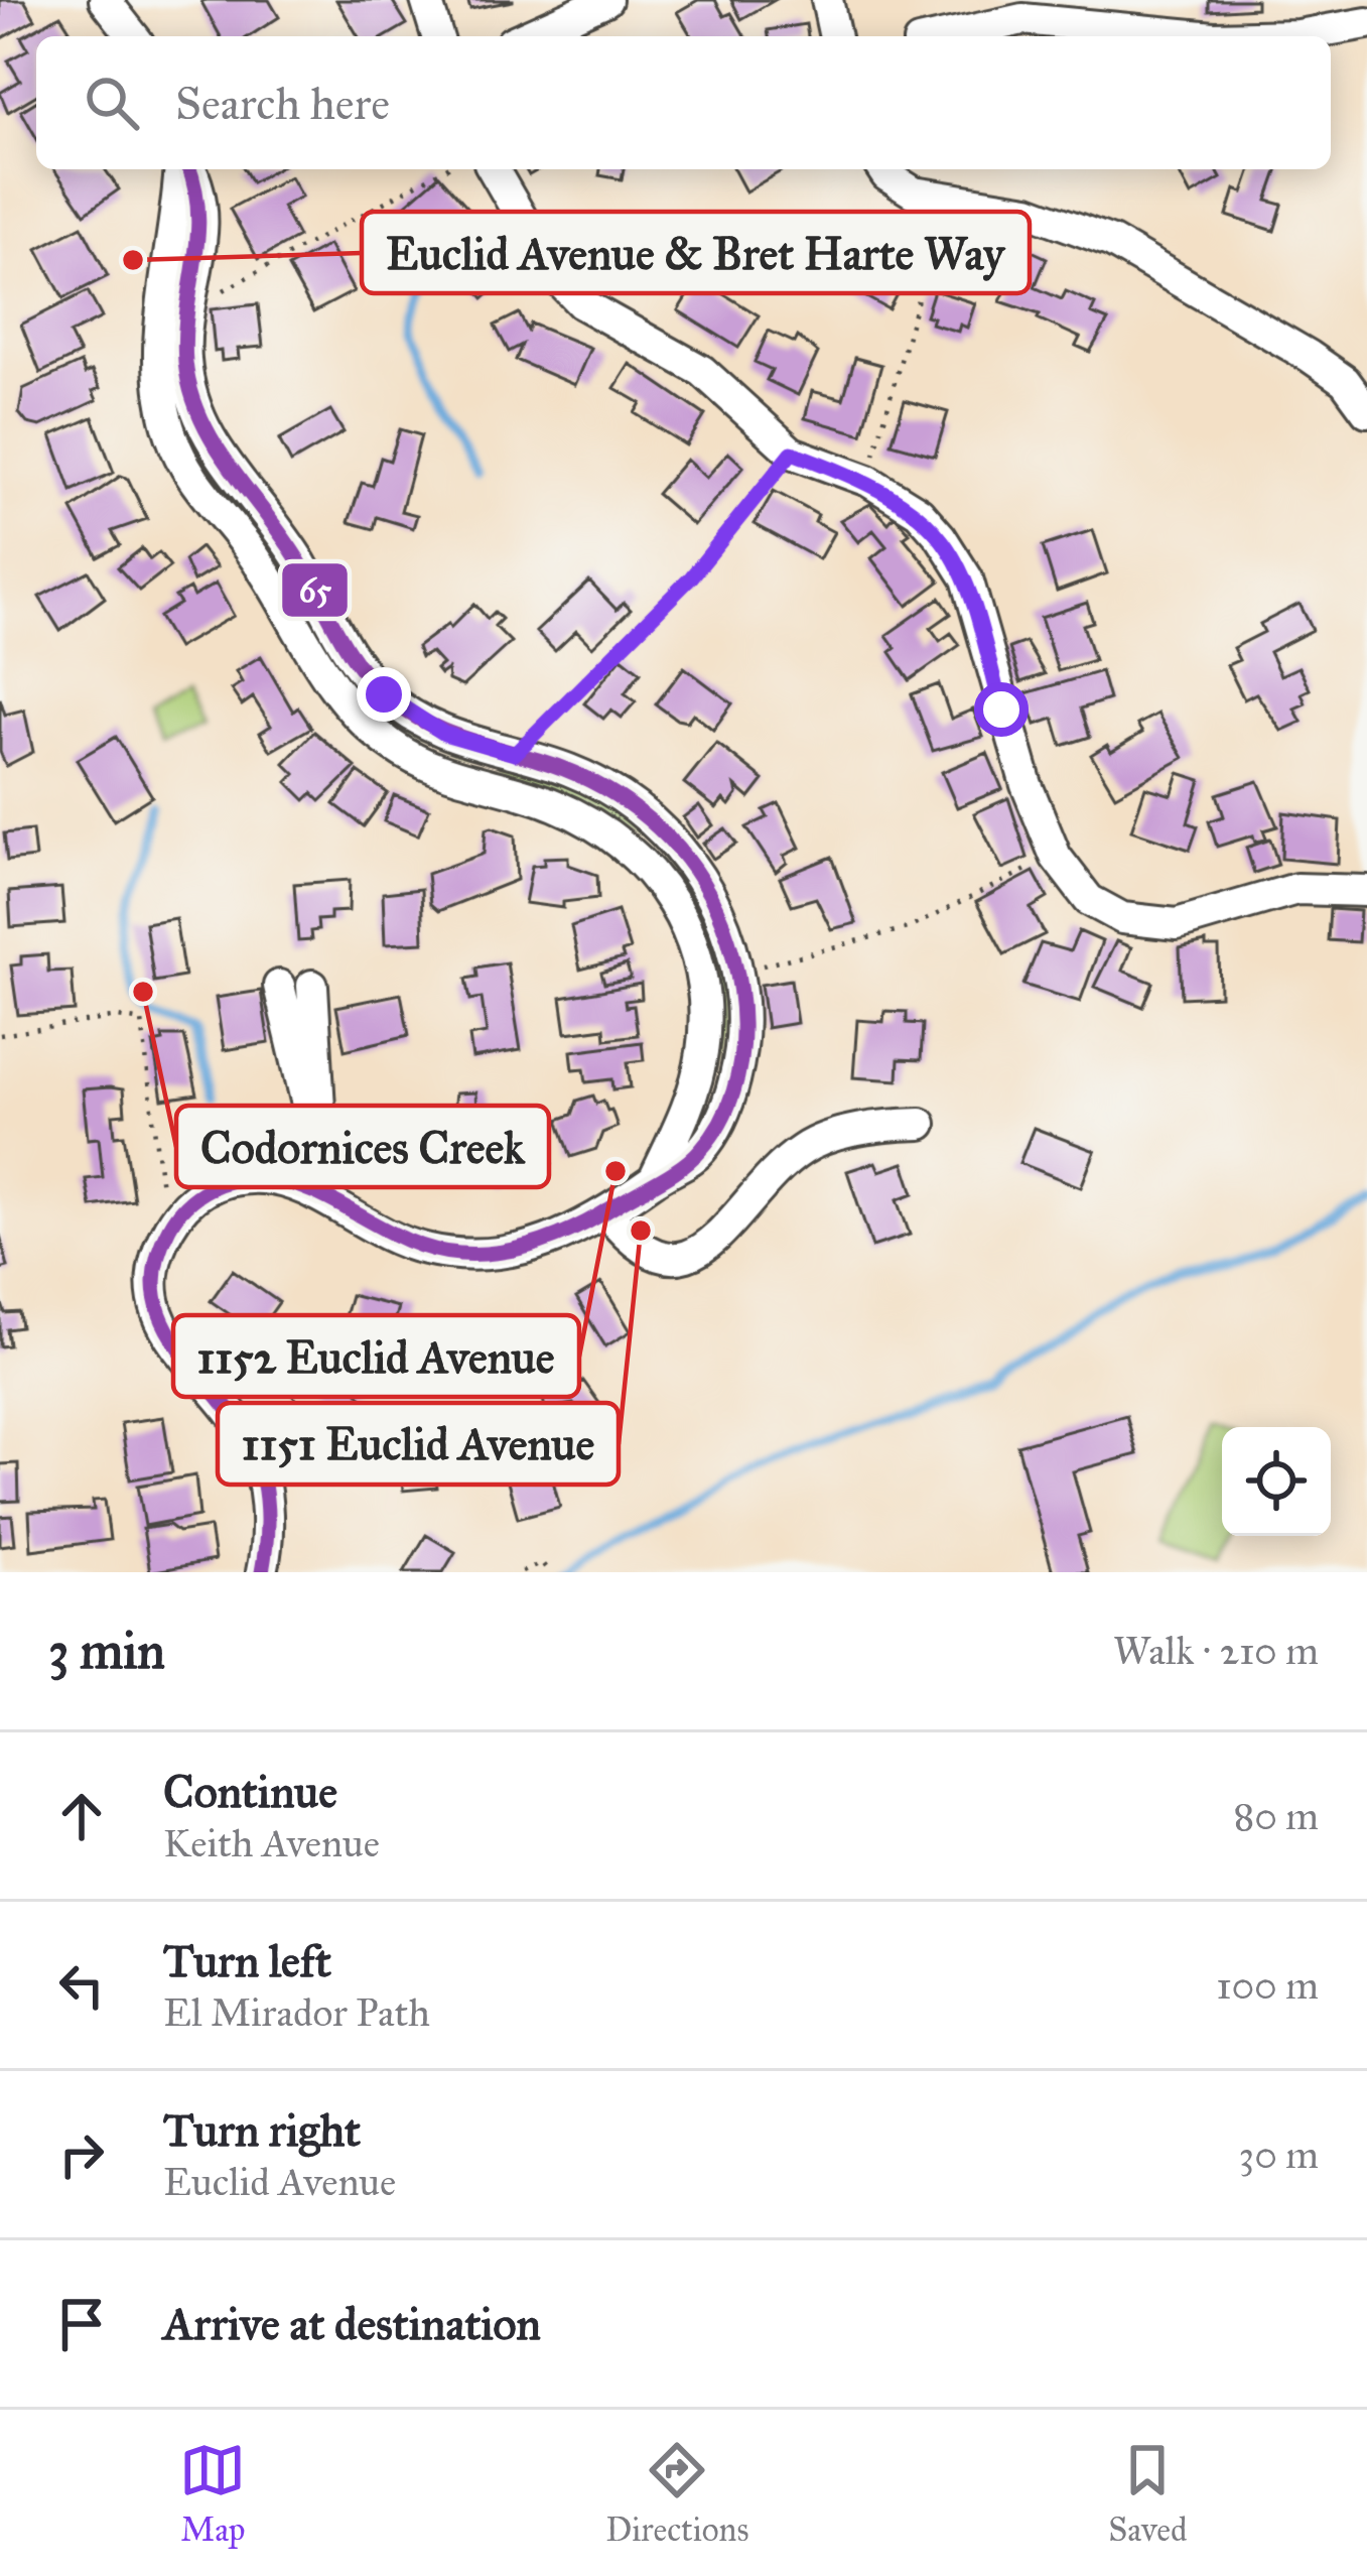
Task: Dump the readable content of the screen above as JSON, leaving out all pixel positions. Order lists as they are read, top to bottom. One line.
{"places":["Euclid Avenue & Bret Harte Way","Codornices Creek","1152 Euclid Avenue","1151 Euclid Avenue"],"lines":["transit line 65"],"page":{"search":"Search here","heading":["3 min","Walk · 210 m"],"list":[["Continue","Keith Avenue","80 m"],["Turn left","El Mirador Path","100 m"],["Turn right","Euclid Avenue","30 m"],"Arrive at destination"],"nav":["Map","Directions","Saved"]}}
